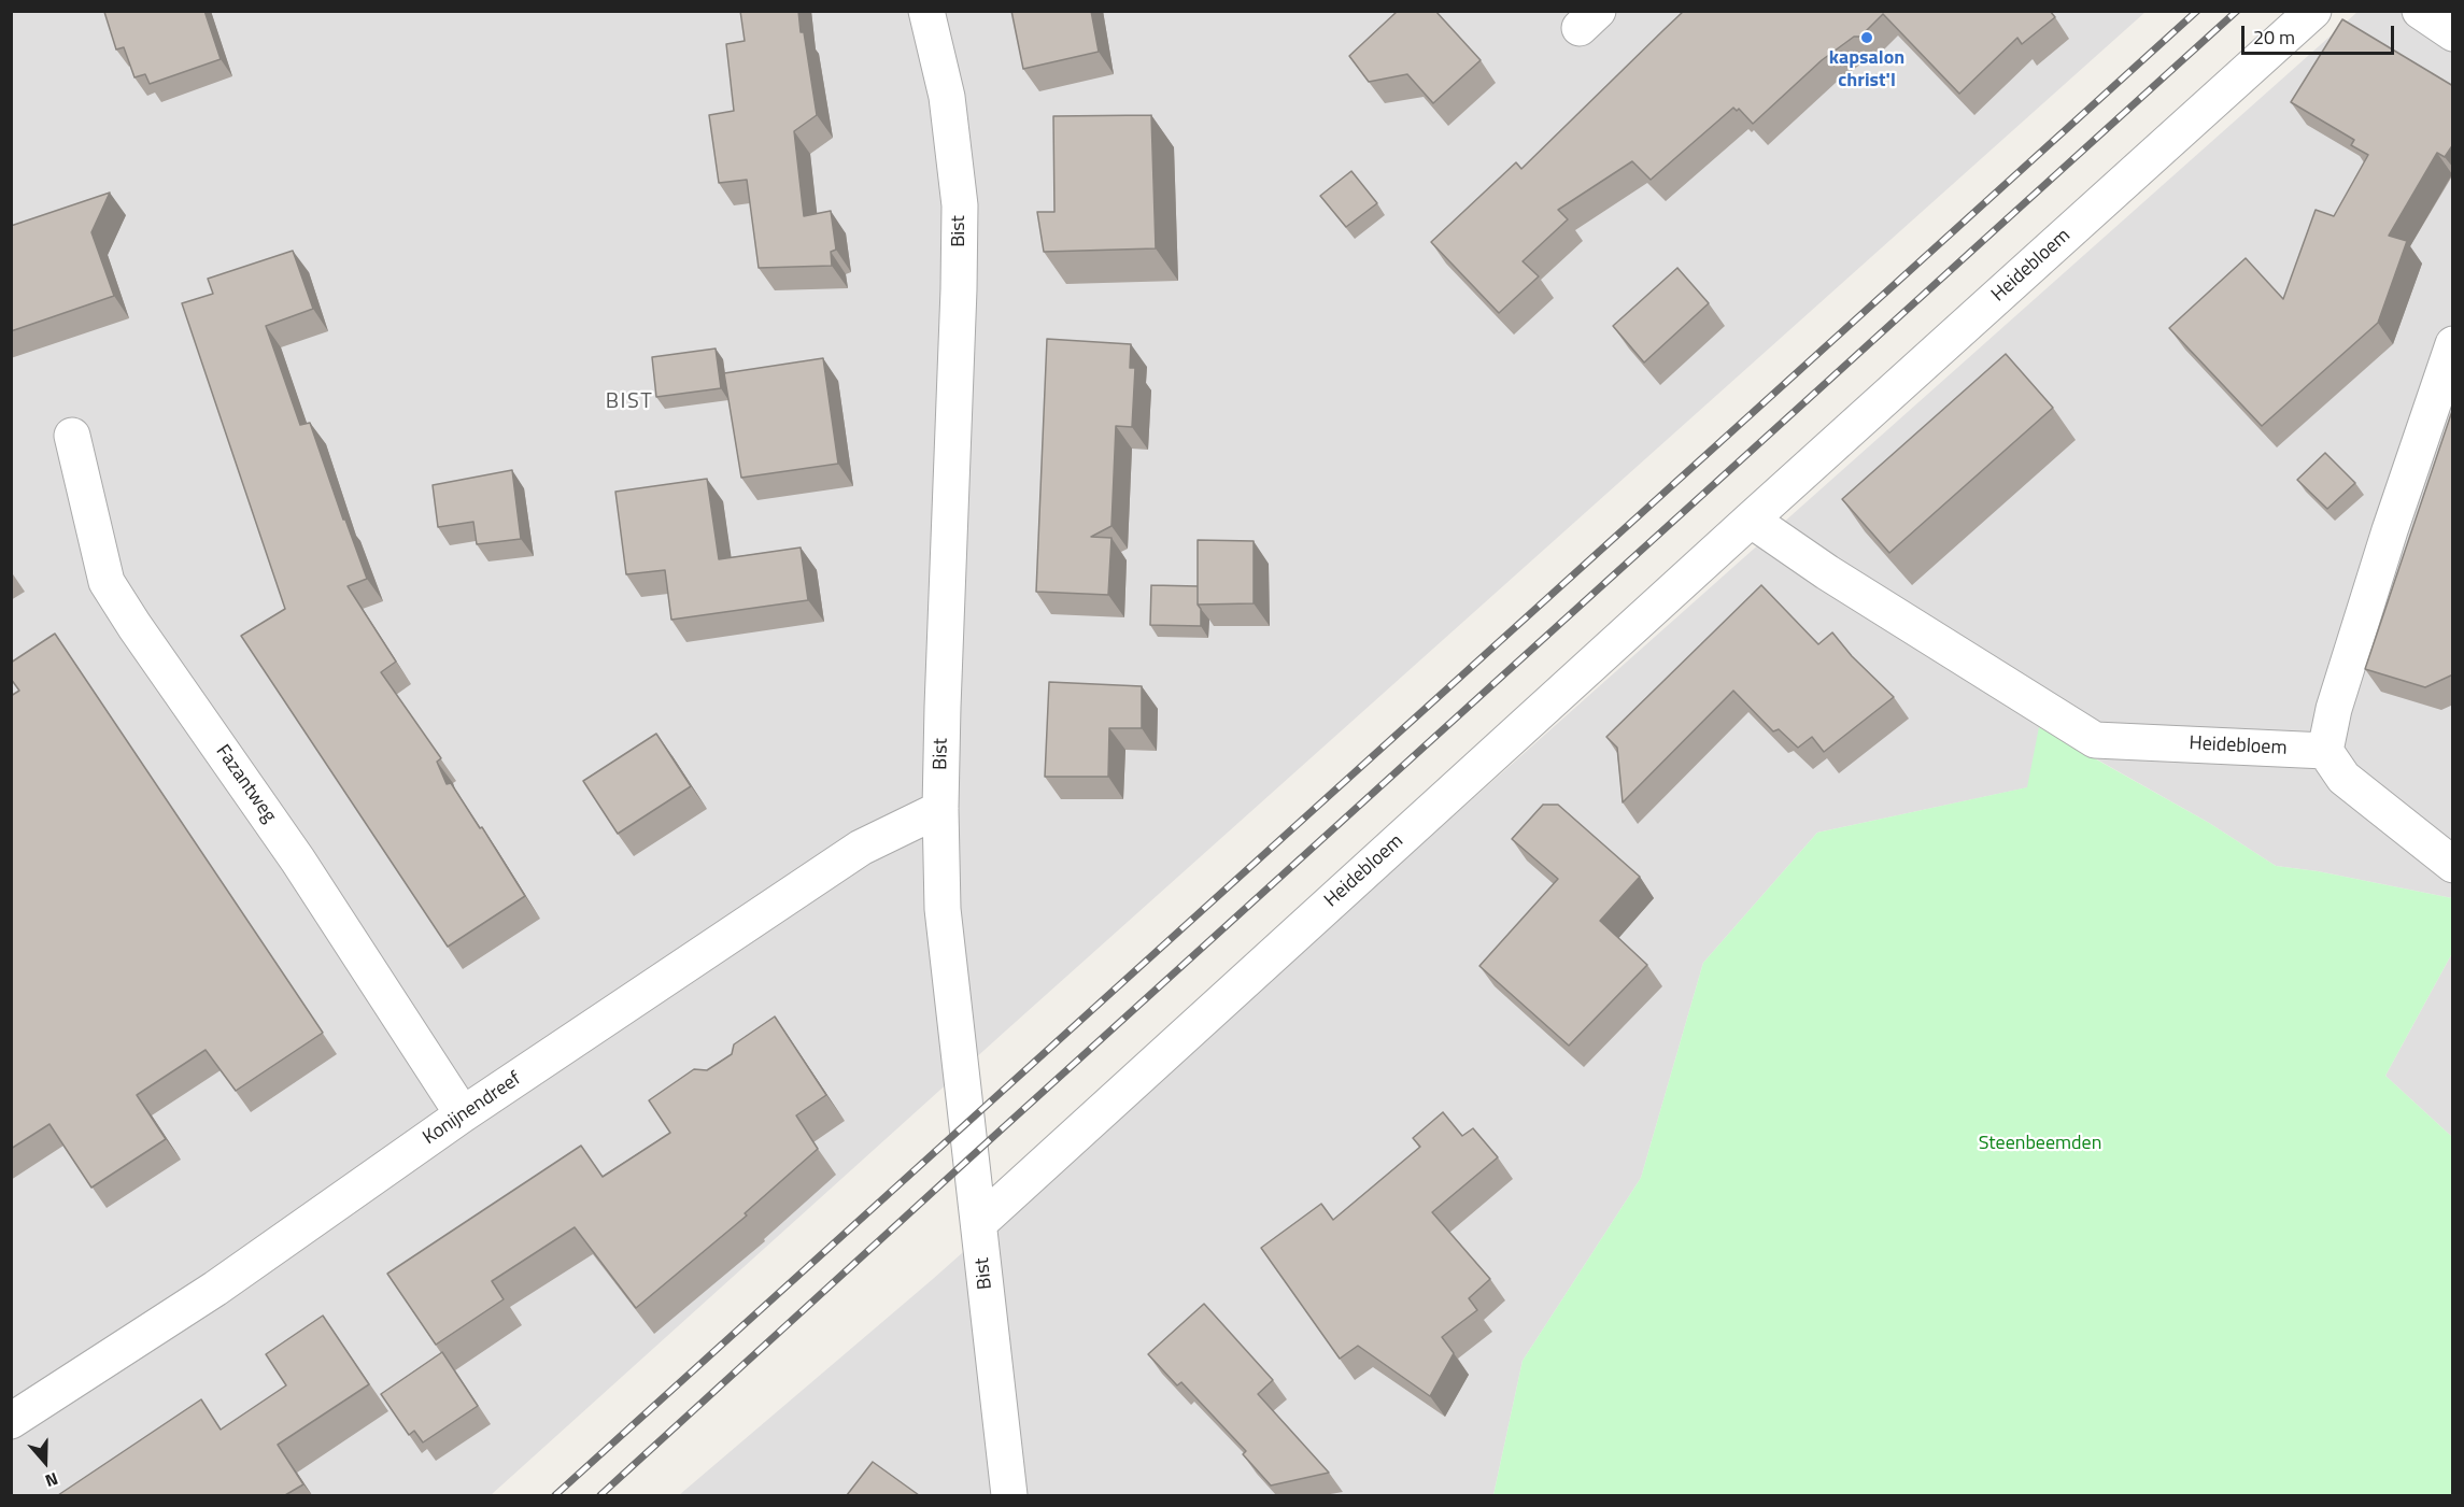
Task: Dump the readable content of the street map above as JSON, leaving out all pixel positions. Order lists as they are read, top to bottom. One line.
{"streets":{"street":["Bist","Heidebloem","Fazantweg","Konijnendreef"]},"crossings":[["Bist","Heidebloem"],["Bist","Konijnendreef"],["Fazantweg","Konijnendreef"]],"districts":["BIST"],"parks":["Steenbeemden"],"places":["kapsalon christ'l"],"scale_bar":"20 m","north":"bottom"}
